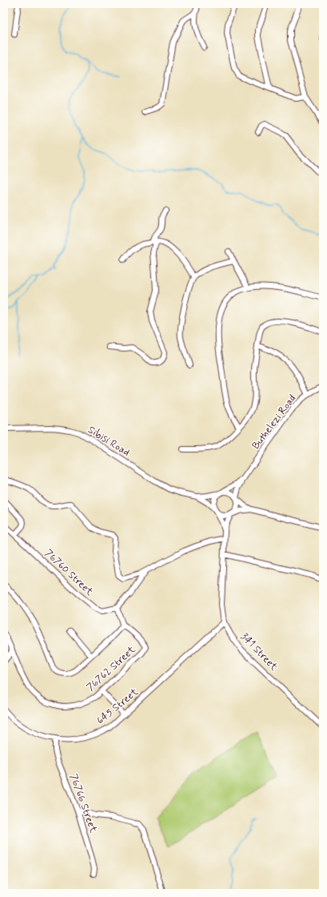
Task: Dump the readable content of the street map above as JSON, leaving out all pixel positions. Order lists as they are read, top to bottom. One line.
{"streets":{"street":["Buthelezi Road","Sibisi Road","76760 Street","341 Street","76762 Street","645 Street","76766 Street"]},"crossings":[["Buthelezi Road","Sibisi Road"],["Buthelezi Road","341 Street"],["Sibisi Road","341 Street"],["341 Street","645 Street"],["645 Street","76766 Street"]]}
